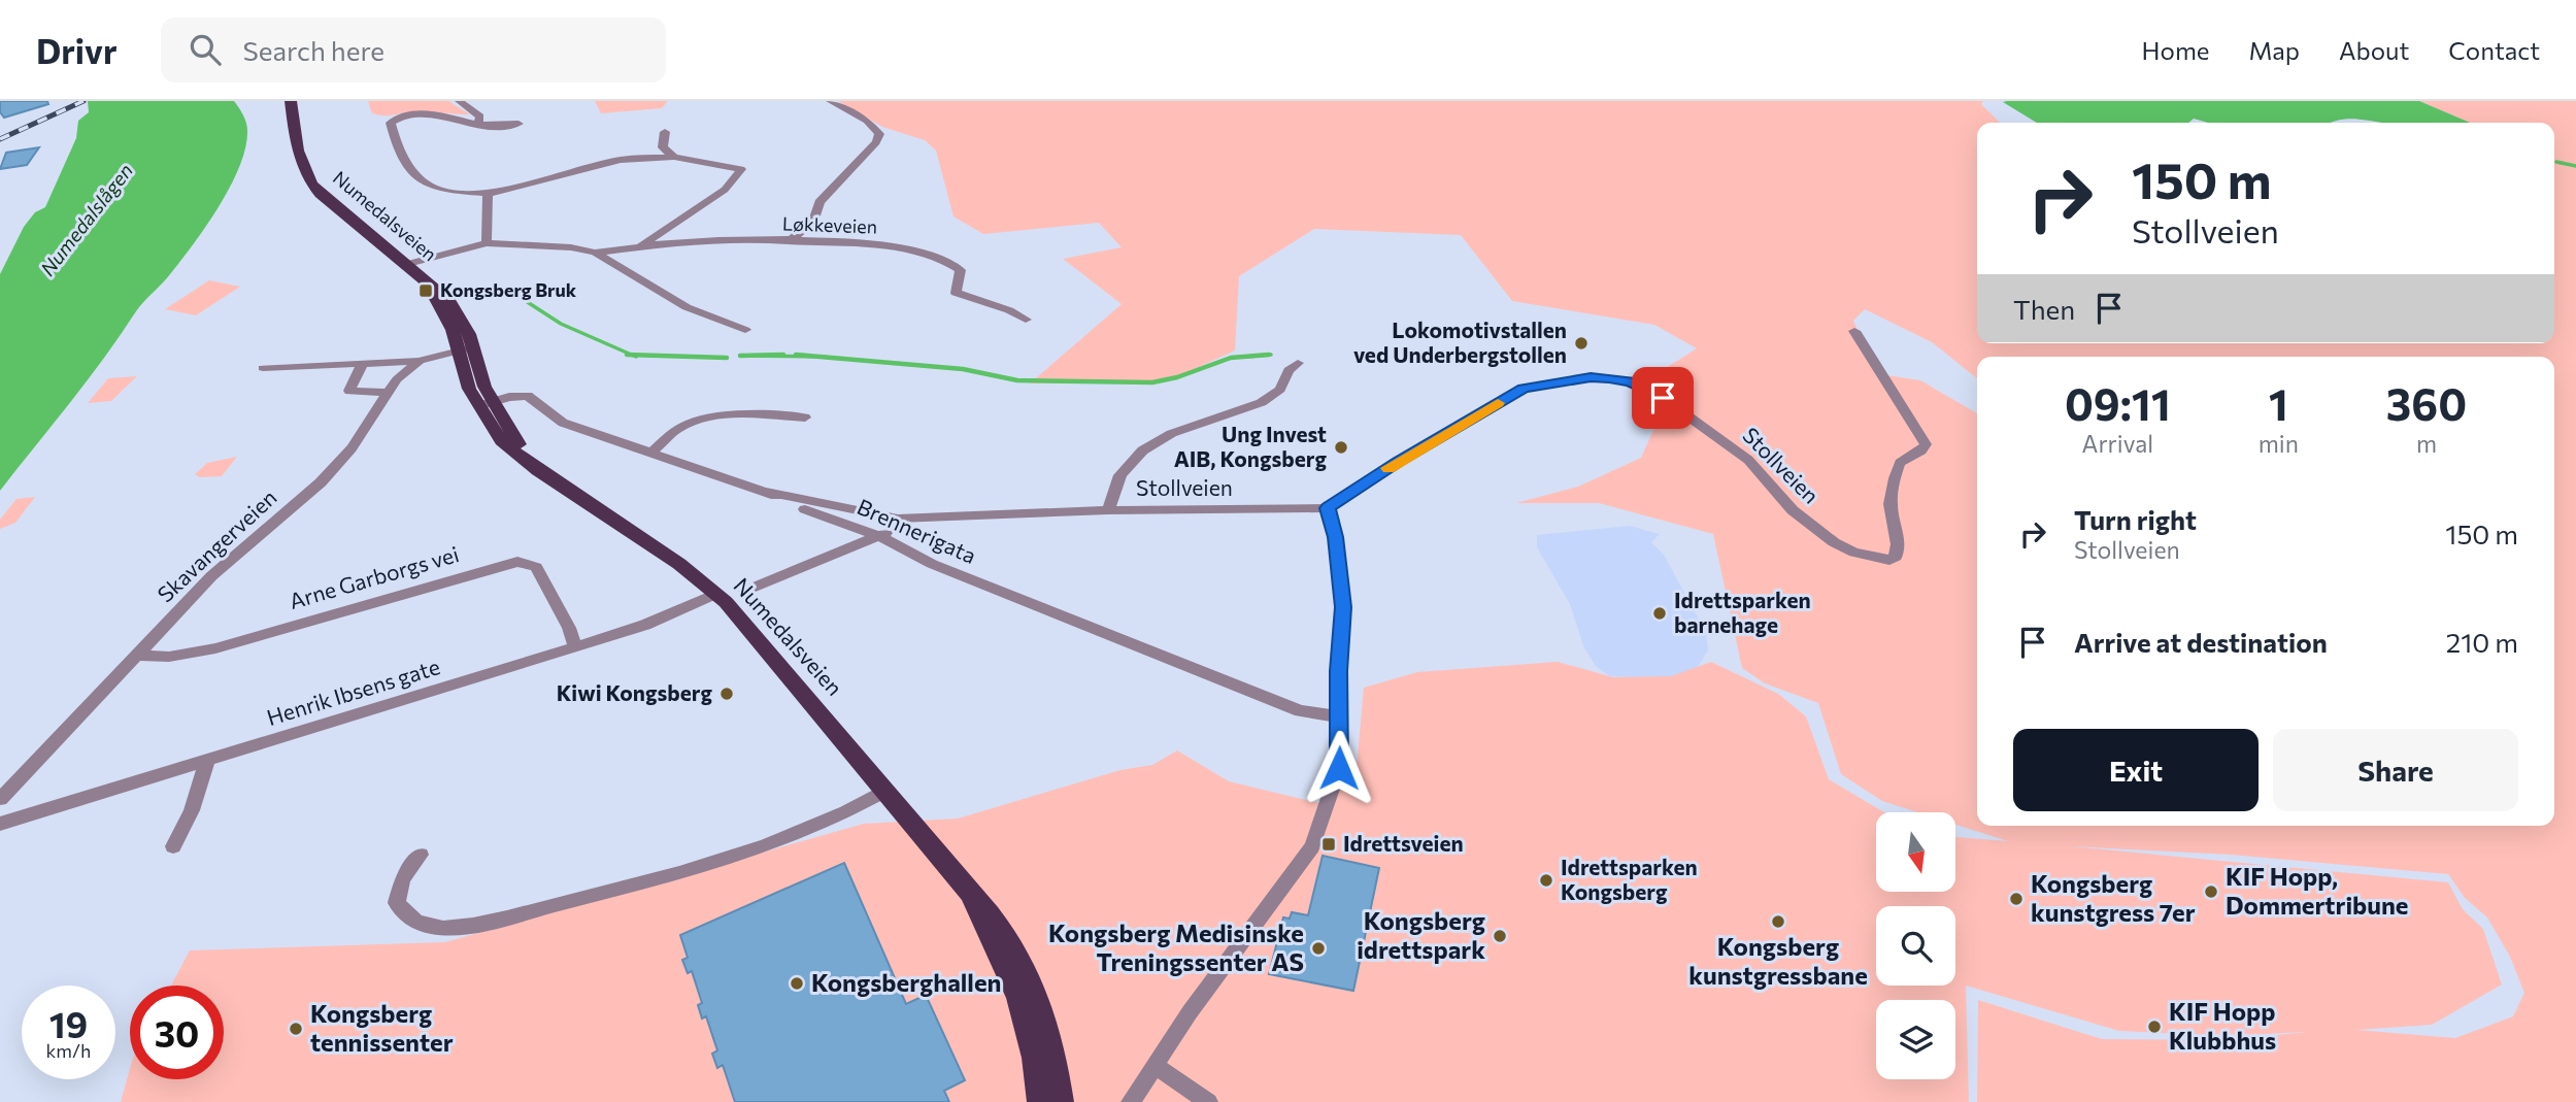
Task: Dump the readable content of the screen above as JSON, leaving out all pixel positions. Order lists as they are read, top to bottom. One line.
{"streets":{"main road":["Numedalsveien"],"street":["Løkkeveien","Stollveien","Brennerigata","Skavangerveien","Arne Garborgs vei","Henrik Ibsens gate"]},"crossings":[["Numedalsveien","Brennerigata"],["Numedalsveien","Skavangerveien"],["Numedalsveien","Henrik Ibsens gate"],["Stollveien","Brennerigata"],["Skavangerveien","Arne Garborgs vei"],["Arne Garborgs vei","Henrik Ibsens gate"]],"water":["Numedalslågen"],"places":{"transit":["Kongsberg Bruk","Idrettsveien"],"other":["Lokomotivstallen ved Underbergstollen","Ung Invest AIB, Kongsberg","Idrettsparken barnehage","Kiwi Kongsberg","Idrettsparken Kongsberg","KIF Hopp, Dommertribune","Kongsberg kunstgress 7er","Kongsberg kunstgressbane","Kongsberg idrettspark","Kongsberg Medisinske Treningssenter AS","Kongsberghallen","KIF Hopp Klubbhus","Kongsberg tennissenter"]},"north":"bottom","page":{"header":"Drivr","search":"Search here","nav":["Home","Map","About","Contact"],"turn":["150 m","Stollveien"],"then":"Then","eta":["09:11","Arrival","1","min","360","m"],"list":[{"name":"Turn right","note":"Stollveien","value":"150 m"},{"name":"Arrive at destination","value":"210 m"}],"buttons":["Exit","Share"],"speed":"19 km/h","limit":"30"}}
